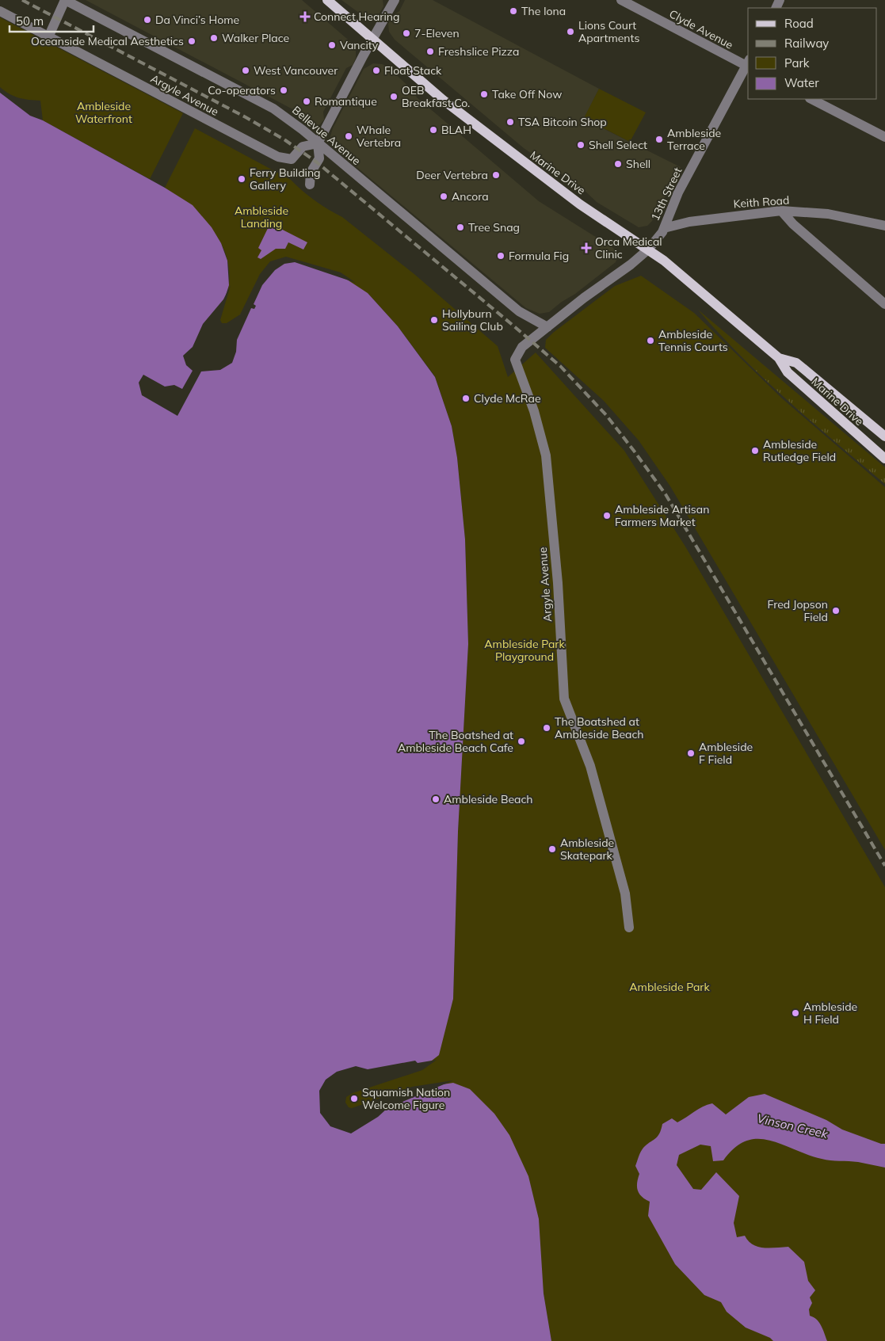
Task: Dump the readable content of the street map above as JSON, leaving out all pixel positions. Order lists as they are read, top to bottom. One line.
{"streets":{"main road":["Marine Drive"],"street":["Clyde Avenue","Argyle Avenue","Bellevue Avenue","13th Street","Keith Road"]},"crossings":[["Clyde Avenue","13th Street"],["Argyle Avenue","Bellevue Avenue"],["Argyle Avenue","13th Street"],["Bellevue Avenue","13th Street"],["Marine Drive","13th Street"],["13th Street","Keith Road"]],"water":["Vinson Creek"],"parks":["Ambleside Waterfront","Ambleside Landing","Ambleside Park Playground","Ambleside Park"],"places":{"other":["The Iona","Da Vinci’s Home","Lions Court Apartments","7-Eleven","Walker Place","Oceanside Medical Aesthetics","Vancity","Freshslice Pizza","West Vancouver","Float Stack","Co-operators","Take Off Now","OEB Breakfast Co.","Romantique","TSA Bitcoin Shop","BLAH","Whale Vertebra","Ambleside Terrace","Shell Select","Shell","Deer Vertebra","Ferry Building Gallery","Ancora","Tree Snag","Formula Fig","Hollyburn Sailing Club","Ambleside Tennis Courts","Clyde McRae","Ambleside Rutledge Field","Ambleside Artisan Farmers Market","Fred Jopson Field","The Boatshed at Ambleside Beach","The Boatshed at Ambleside Beach Cafe","Ambleside F Field","Ambleside Beach","Ambleside Skatepark","Ambleside H Field","Squamish Nation Welcome Figure"],"health":["Connect Hearing","Orca Medical Clinic"]},"legend":["Road","Railway","Park","Water"],"scale_bar":"50 m"}
